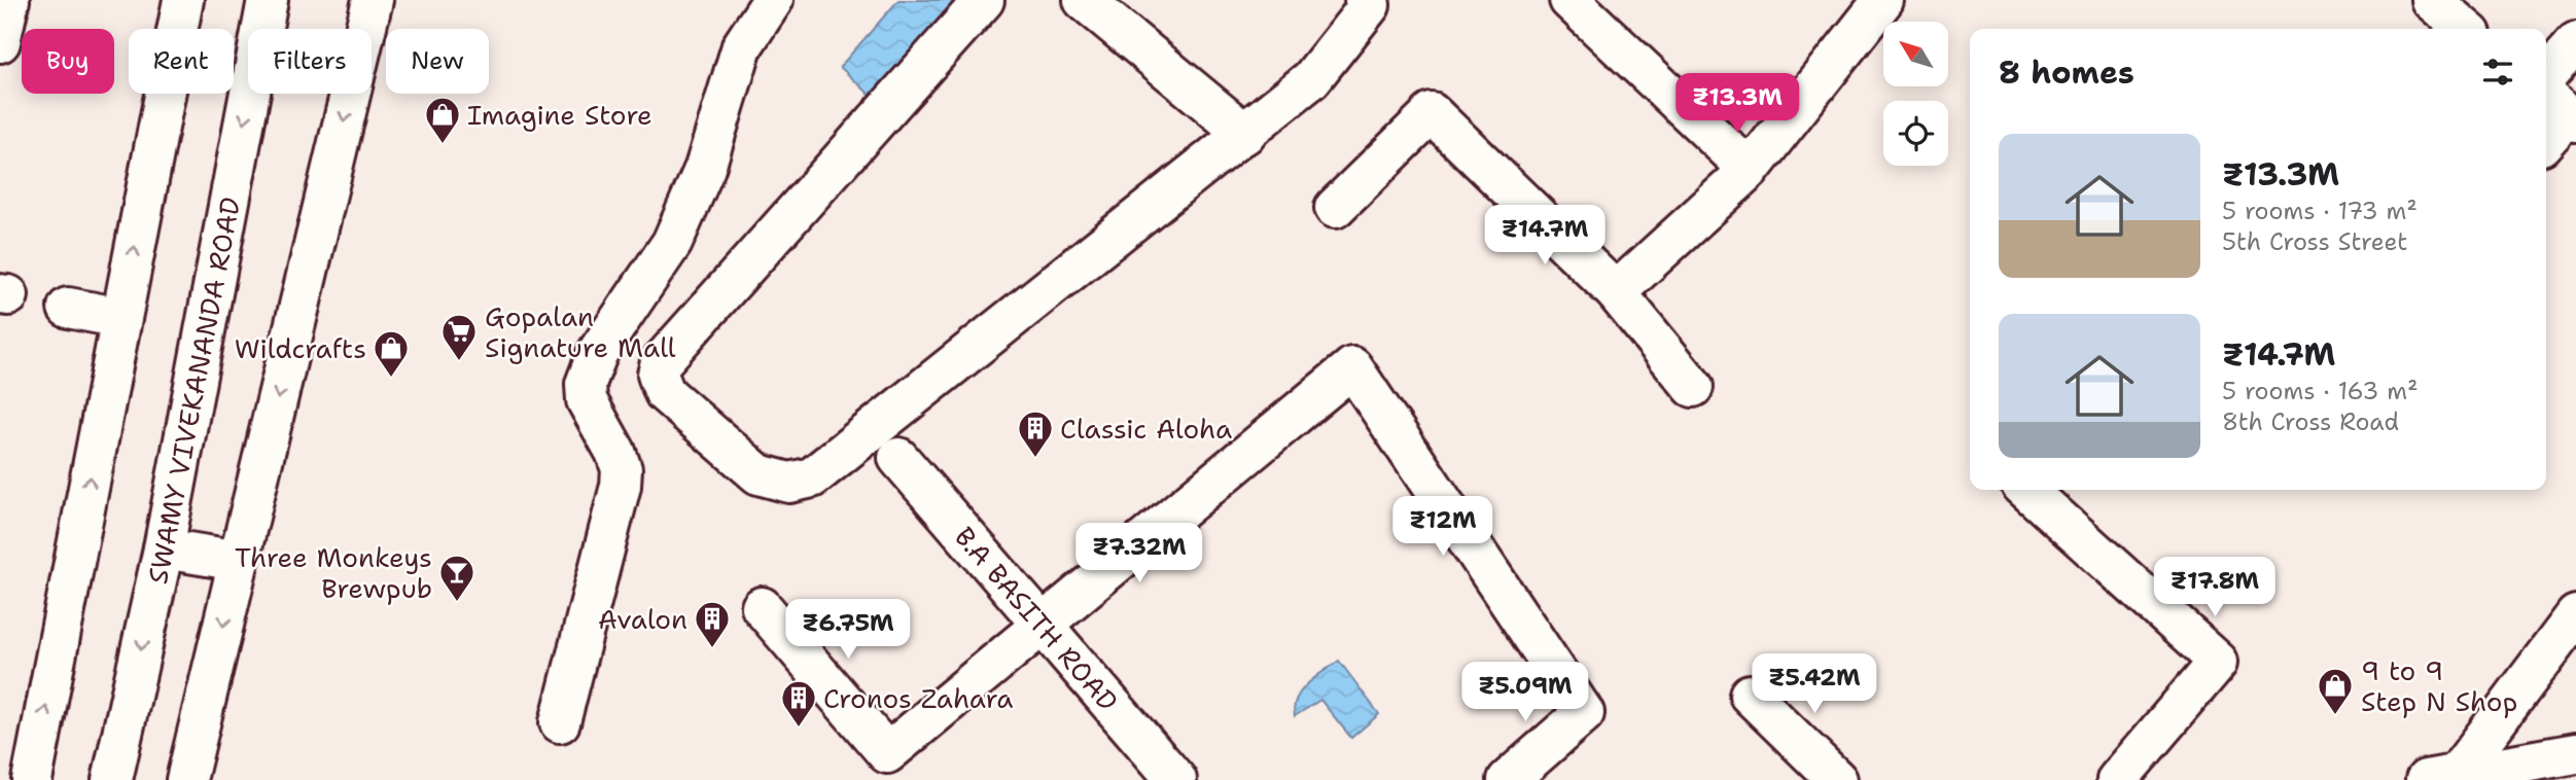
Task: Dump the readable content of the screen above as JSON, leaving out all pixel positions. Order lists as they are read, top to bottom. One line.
{"streets":{"street":["SWAMY VIVEKANANDA ROAD","B.A BASITH ROAD"]},"places":{"shop":["Imagine Store","Wildcrafts","9 to 9 Step N Shop"],"supermarket":["Gopalan Signature Mall"],"building":["Classic Aloha","Avalon","Cronos Zahara"],"bar":["Three Monkeys Brewpub"]},"north":"top left","page":{"chip":["Buy","Rent","Filters","New"],"heading":"8 homes","price":["₹13.3M","₹14.7M","₹12M","₹7.32M","₹17.8M","₹6.75M","₹5.42M","₹5.09M"],"list":[{"name":"₹13.3M","note":"5 rooms · 173 m² · 5th Cross Street"},{"name":"₹14.7M","note":"5 rooms · 163 m² · 8th Cross Road"}]}}
